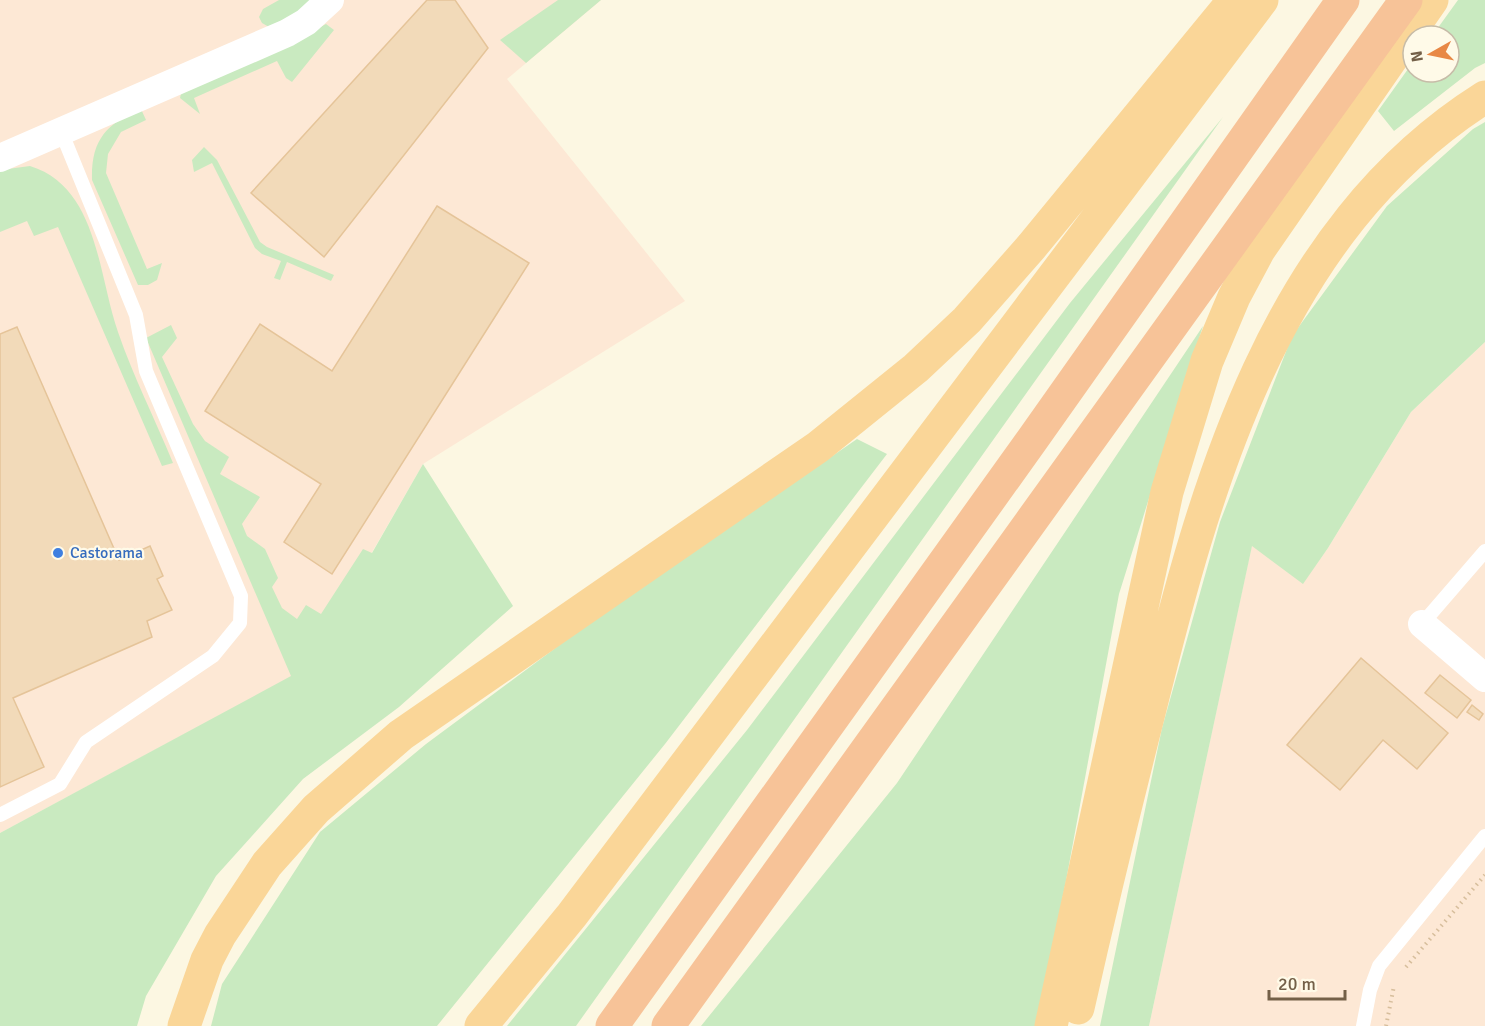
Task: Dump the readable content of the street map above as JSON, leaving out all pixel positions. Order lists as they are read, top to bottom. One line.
{"places":["Castorama"],"scale_bar":"20 m","north":"left"}
